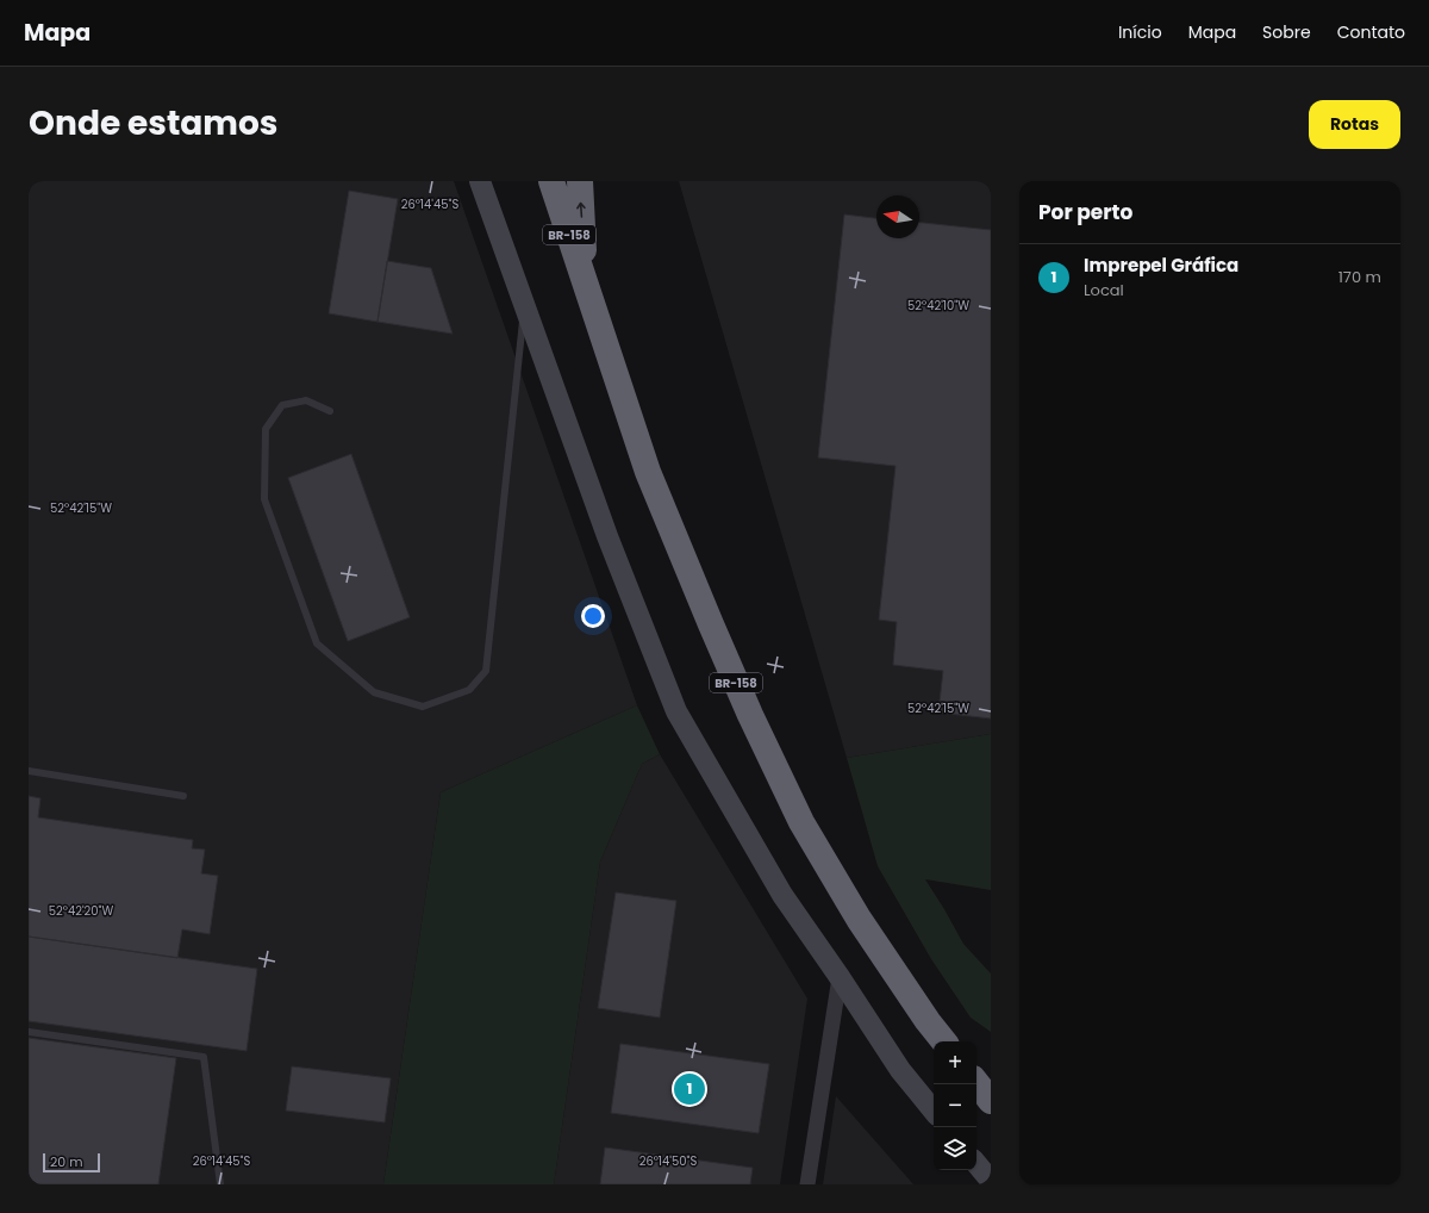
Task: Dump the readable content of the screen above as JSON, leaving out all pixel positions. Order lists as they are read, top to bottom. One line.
{"streets":{"highway":["BR-158"]},"scale_bar":"20 m","north":"left","page":{"header":"Mapa","nav":["Início","Mapa","Sobre","Contato"],"title":"Onde estamos","buttons":"Rotas","heading":"Por perto","list":[{"mark":"1","name":"Imprepel Gráfica","note":"Local","value":"170 m"}],"map_buttons":["+","−"],"pins":"1","scale":"20 m"},"coordinates":["26°14'45\"S","52°42'10\"W","52°42'15\"W","52°42'20\"W","26°14'50\"S"]}
